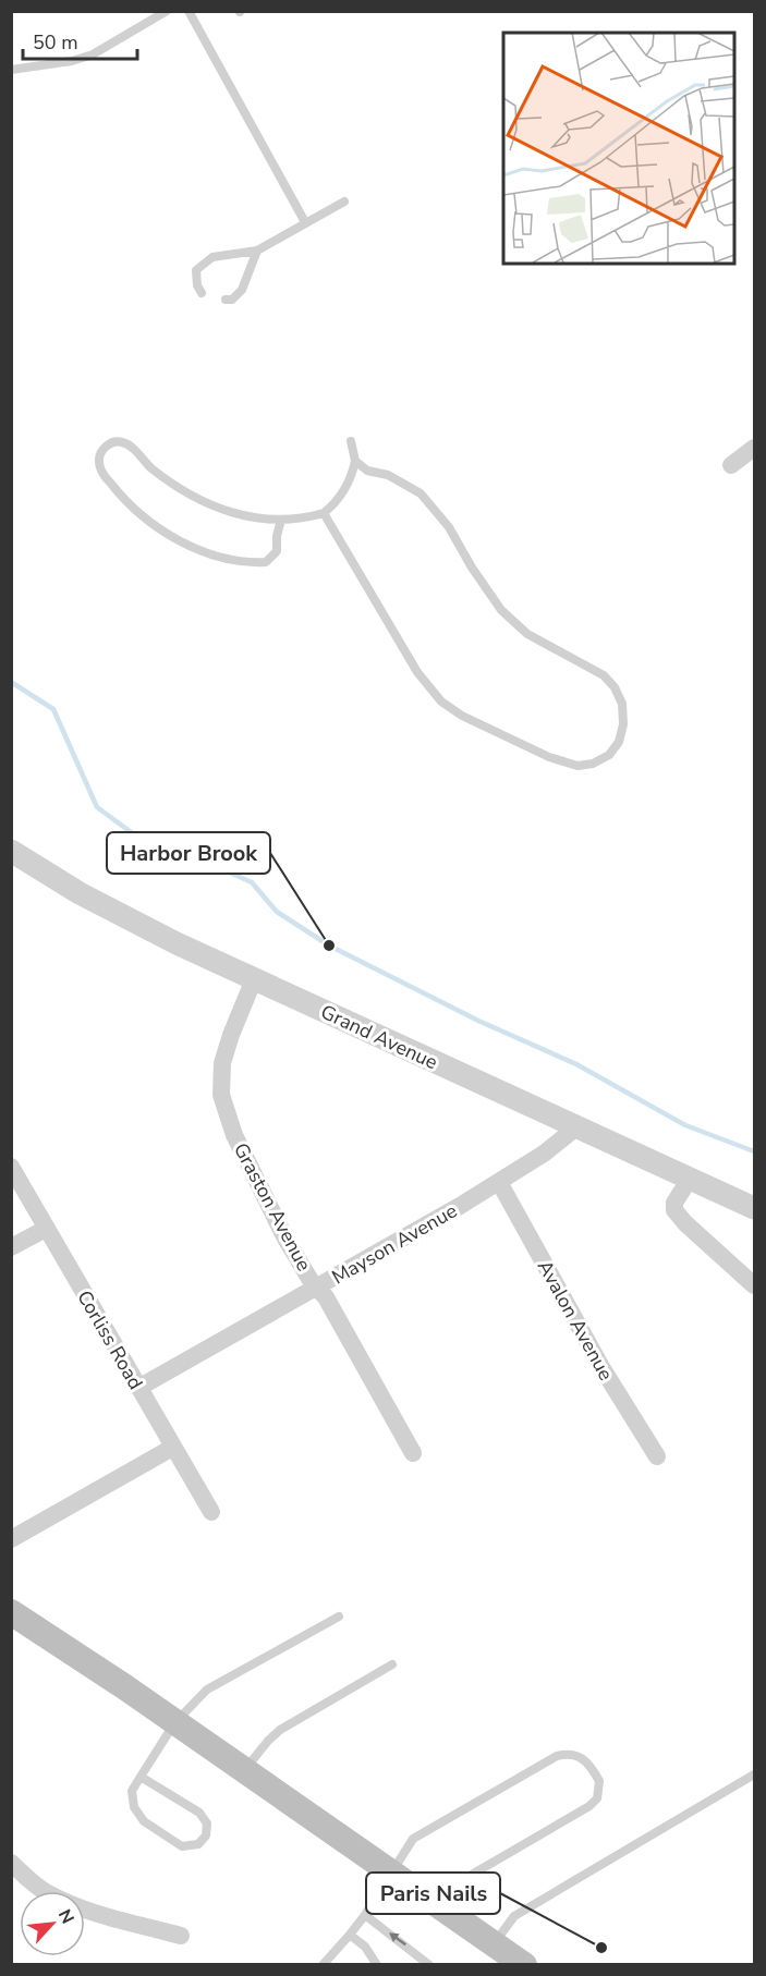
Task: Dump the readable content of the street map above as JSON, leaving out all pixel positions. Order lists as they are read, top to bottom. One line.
{"streets":{"street":["Grand Avenue","Graston Avenue","Mayson Avenue","Avalon Avenue","Corliss Road"]},"crossings":[["Grand Avenue","Graston Avenue"],["Grand Avenue","Mayson Avenue"],["Graston Avenue","Mayson Avenue"],["Mayson Avenue","Avalon Avenue"],["Mayson Avenue","Corliss Road"]],"places":["Harbor Brook","Paris Nails"],"scale_bar":"50 m","north":"top right"}
